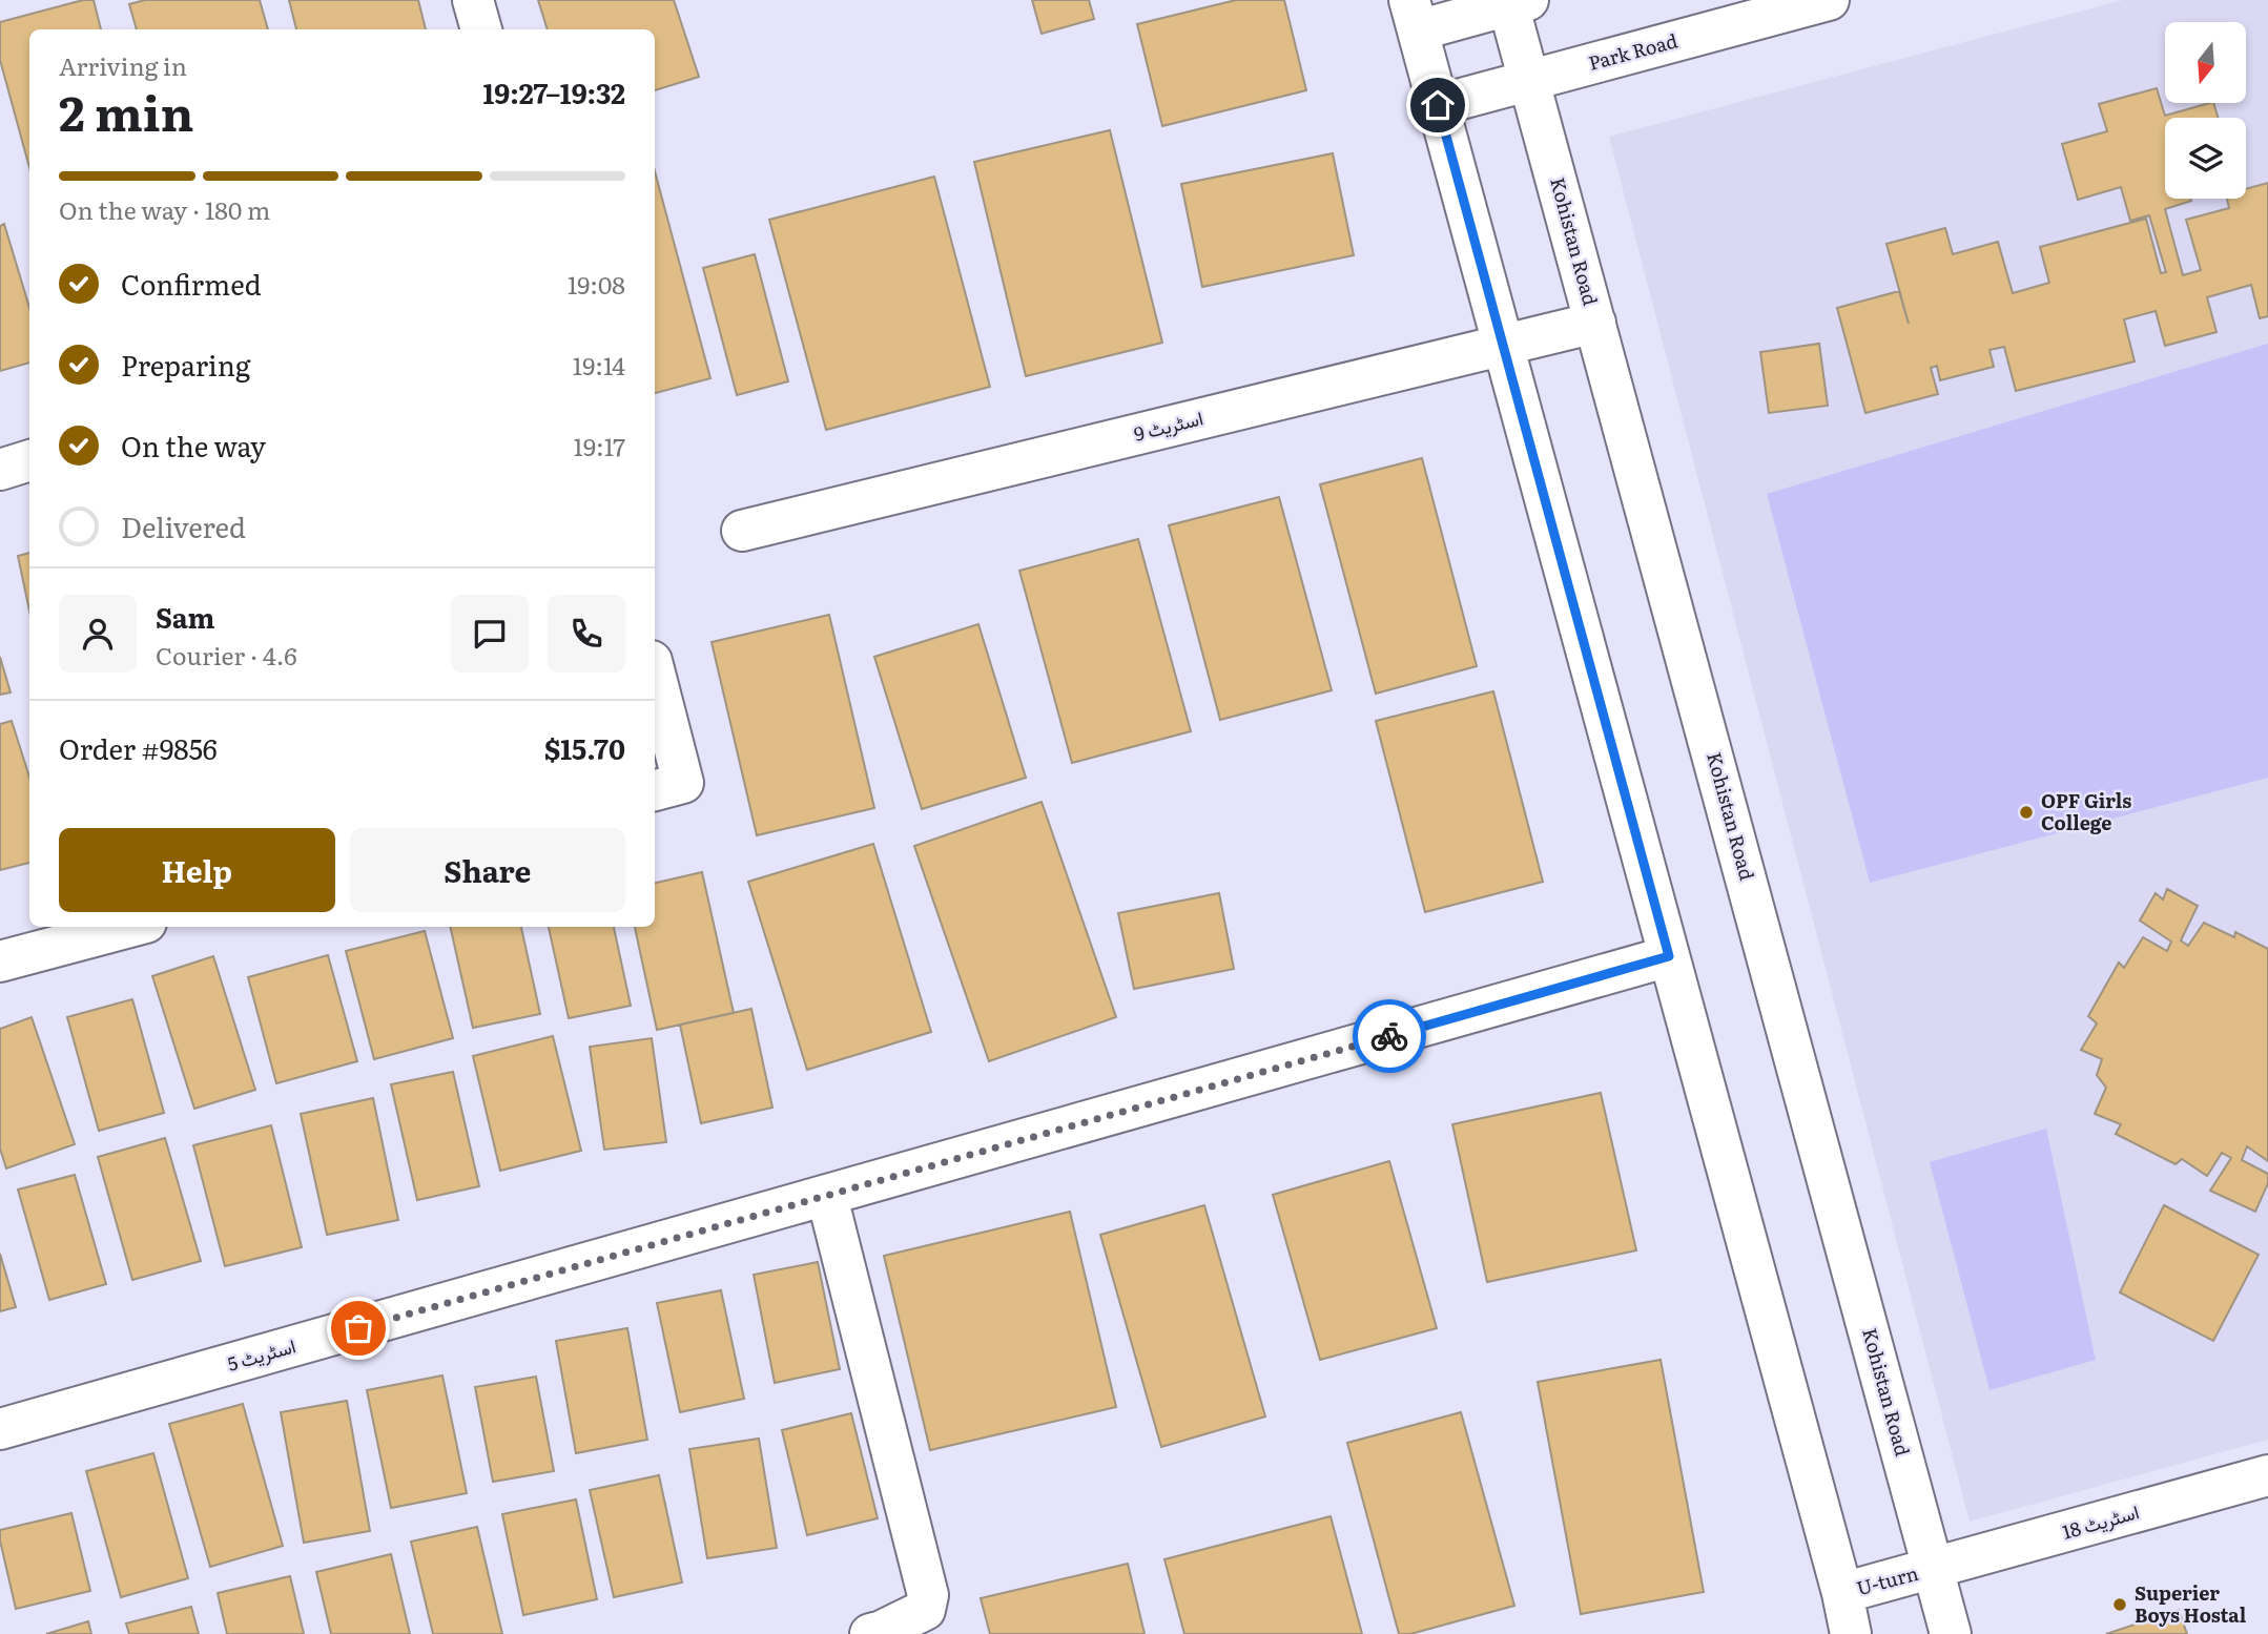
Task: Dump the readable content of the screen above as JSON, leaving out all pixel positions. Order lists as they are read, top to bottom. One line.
{"streets":{"street":["Park Road","Kohistan Road","اسٹریٹ 9","اسٹریٹ 5","اسٹریٹ 18","U-turn"]},"crossings":[["Park Road","Kohistan Road"],["Kohistan Road","اسٹریٹ 9"],["Kohistan Road","اسٹریٹ 18"],["Kohistan Road","U-turn"],["اسٹریٹ 18","U-turn"]],"places":["OPF Girls College","Superier Boys Hostal"],"north":"bottom","page":{"heading":["2 min","Arriving in","19:27–19:32"],"panel":["Sam","Courier · 4.6","Order #9856","$15.70"],"bar":"On the way · 180 m","list":[["Confirmed","19:08"],["Preparing","19:14"],["On the way","19:17"],"Delivered"],"buttons":["Help","Share"]}}
